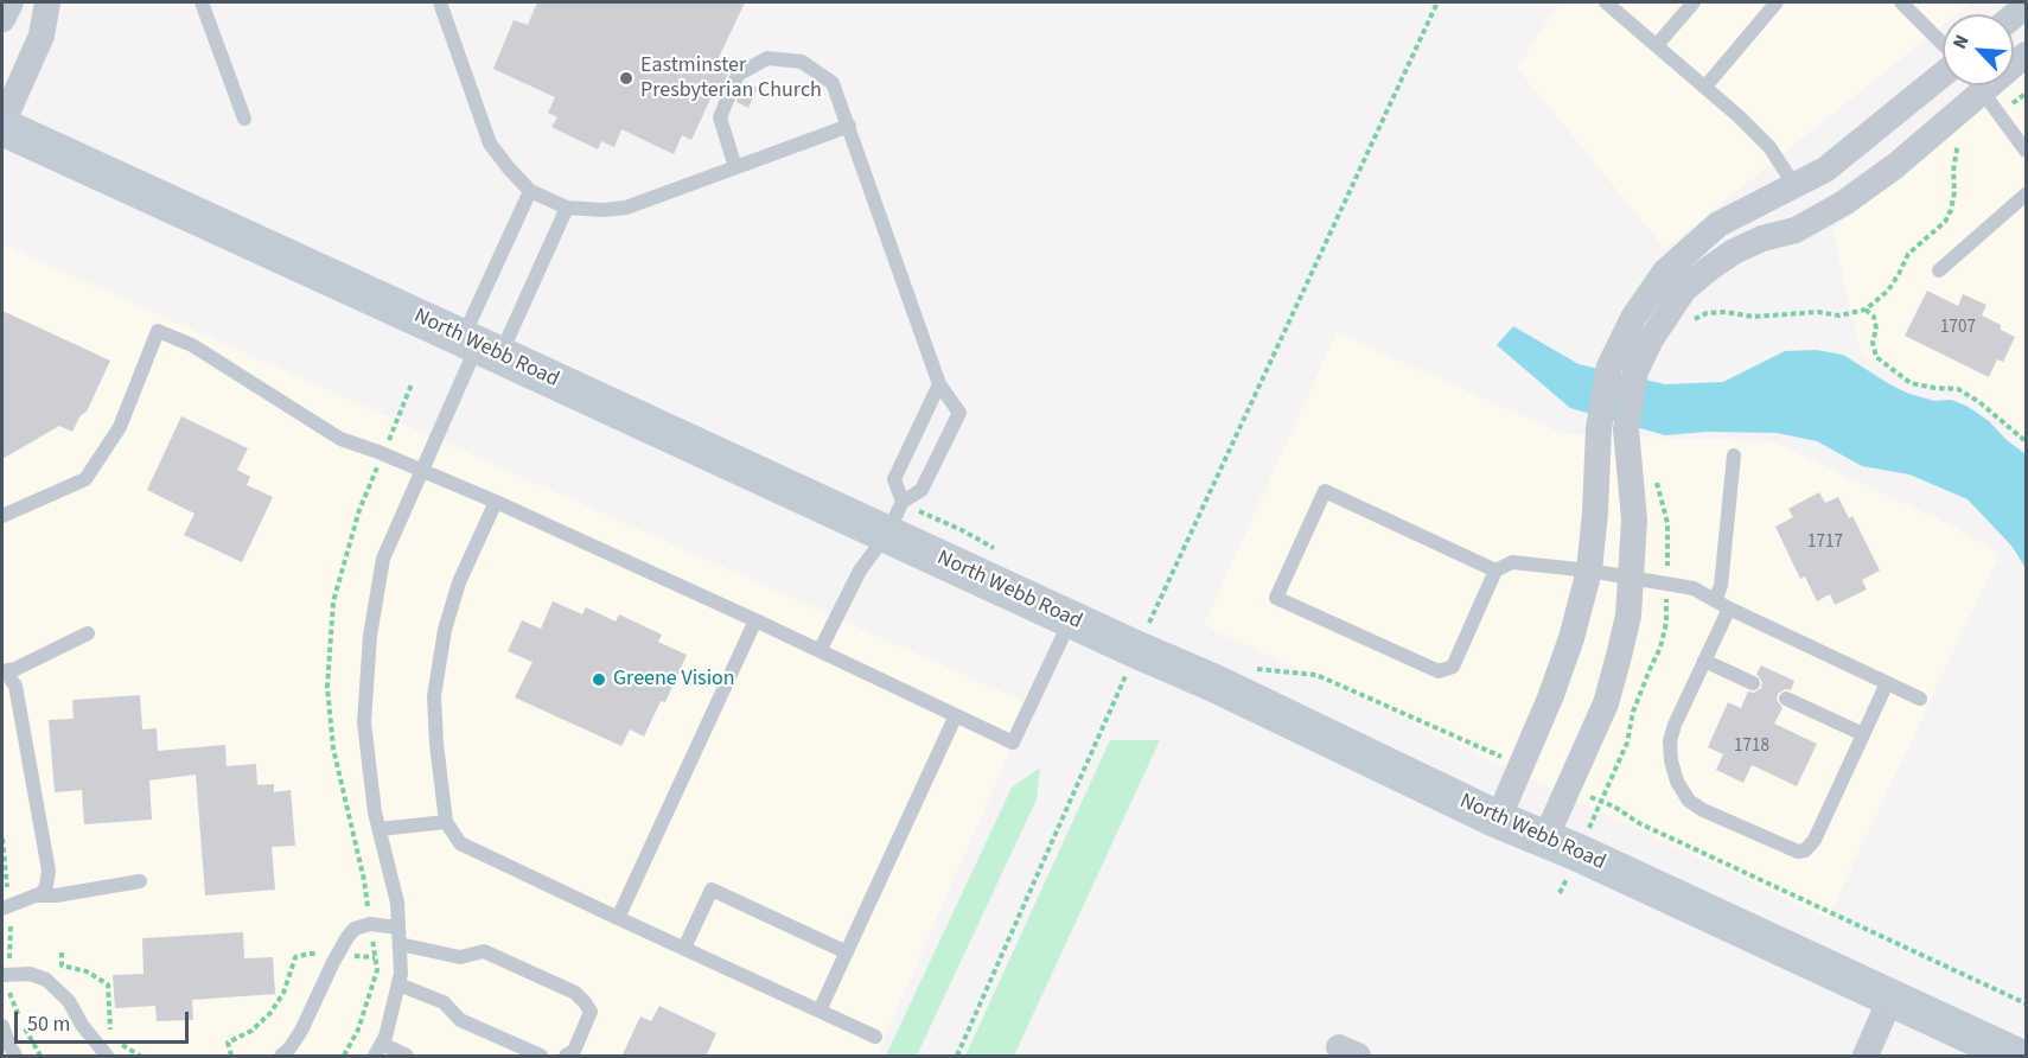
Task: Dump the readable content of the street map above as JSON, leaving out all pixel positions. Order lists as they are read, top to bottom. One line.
{"streets":{"main road":["North Webb Road"]},"places":["Eastminster Presbyterian Church","Greene Vision"],"house_numbers":["1707","1717","1718"],"scale_bar":"50 m","north":"top left"}
